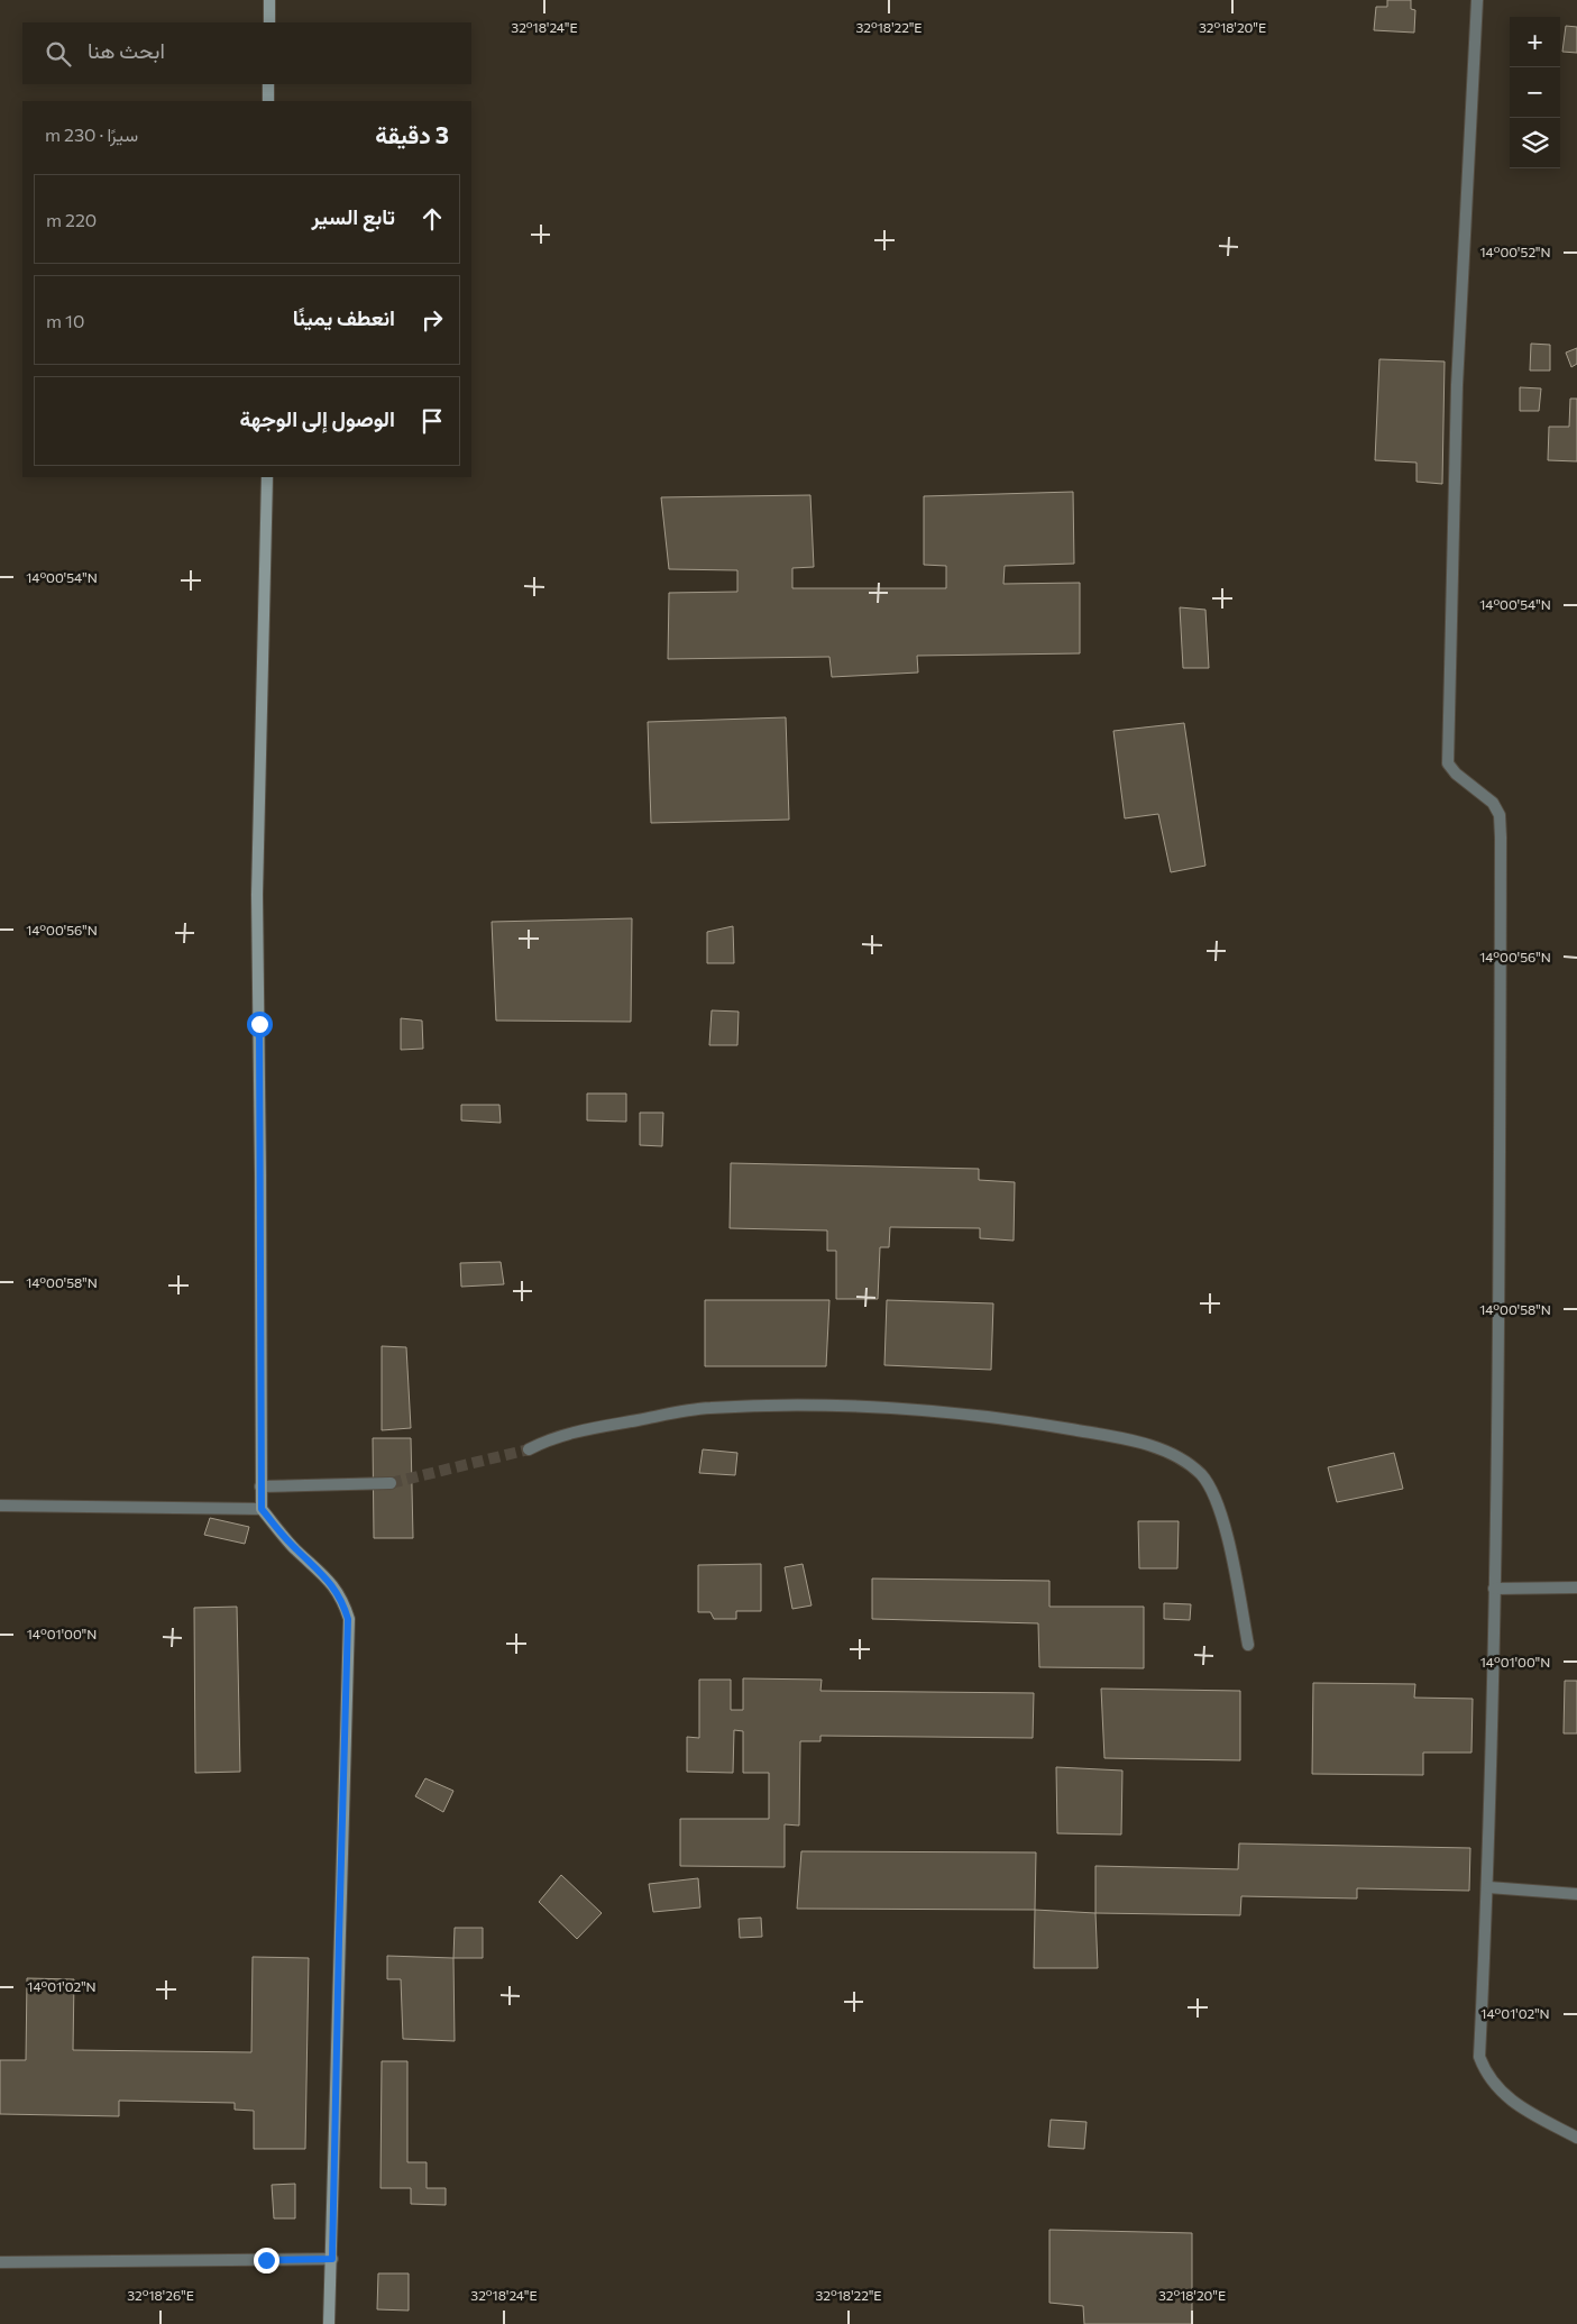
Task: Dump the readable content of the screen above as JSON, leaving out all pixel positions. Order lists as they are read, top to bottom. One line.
{"page":{"map_buttons":["+","−"],"search":"ابحث هنا","heading":["3 دقيقة","سيرًا · 230 m"],"list":[["تابع السير","220 m"],["انعطف يمينًا","10 m"],"الوصول إلى الوجهة"]},"coordinates":["32°18'24\"E","32°18'22\"E","32°18'20\"E","14°00'52\"N","14°00'54\"N","14°00'56\"N","14°00'58\"N","14°01'00\"N","14°01'02\"N","32°18'26\"E"]}
